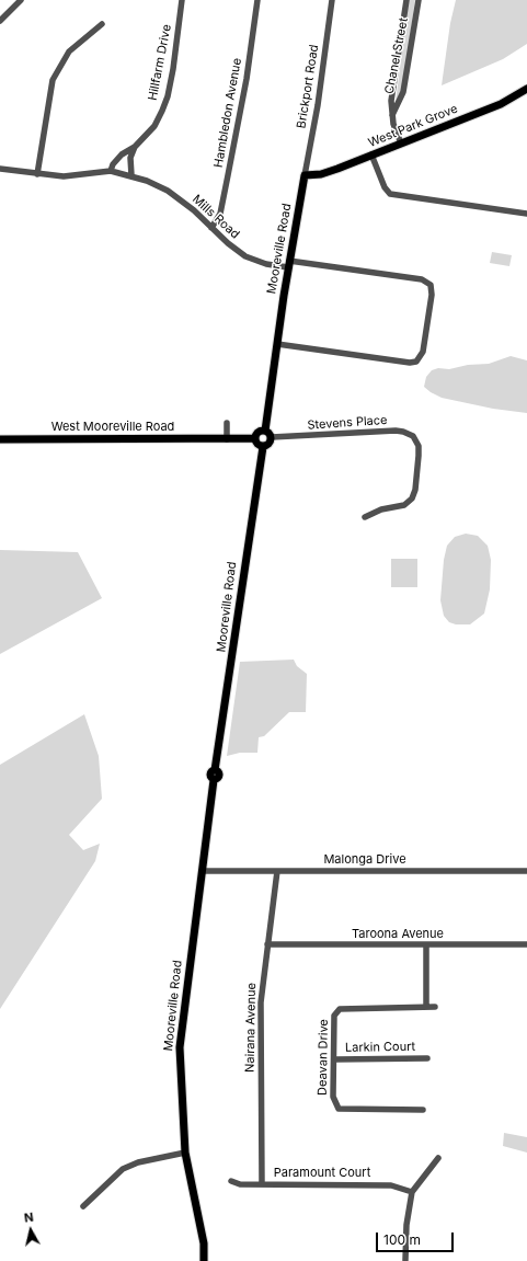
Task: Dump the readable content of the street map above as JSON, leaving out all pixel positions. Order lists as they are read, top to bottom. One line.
{"streets":{"main road":["West Park Grove","Mooreville Road","West Mooreville Road"],"street":["Chanel Street","Hillfarm Drive","Brickport Road","Hambledon Avenue","Mills Road","Stevens Place","Malonga Drive","Taroona Avenue","Nairana Avenue","Larkin Court","Deavan Drive","Paramount Court"]},"crossings":[["Chanel Street","West Park Grove"],["Hillfarm Drive","Mills Road"],["Brickport Road","West Park Grove"],["Brickport Road","Mooreville Road"],["Hambledon Avenue","Mills Road"],["West Park Grove","Mooreville Road"],["Mills Road","Mooreville Road"],["Mooreville Road","Stevens Place"],["Mooreville Road","West Mooreville Road"],["Mooreville Road","Malonga Drive"],["Stevens Place","West Mooreville Road"],["Malonga Drive","Nairana Avenue"],["Taroona Avenue","Nairana Avenue"],["Nairana Avenue","Paramount Court"],["Larkin Court","Deavan Drive"]],"scale_bar":"100 m","north":"top"}
